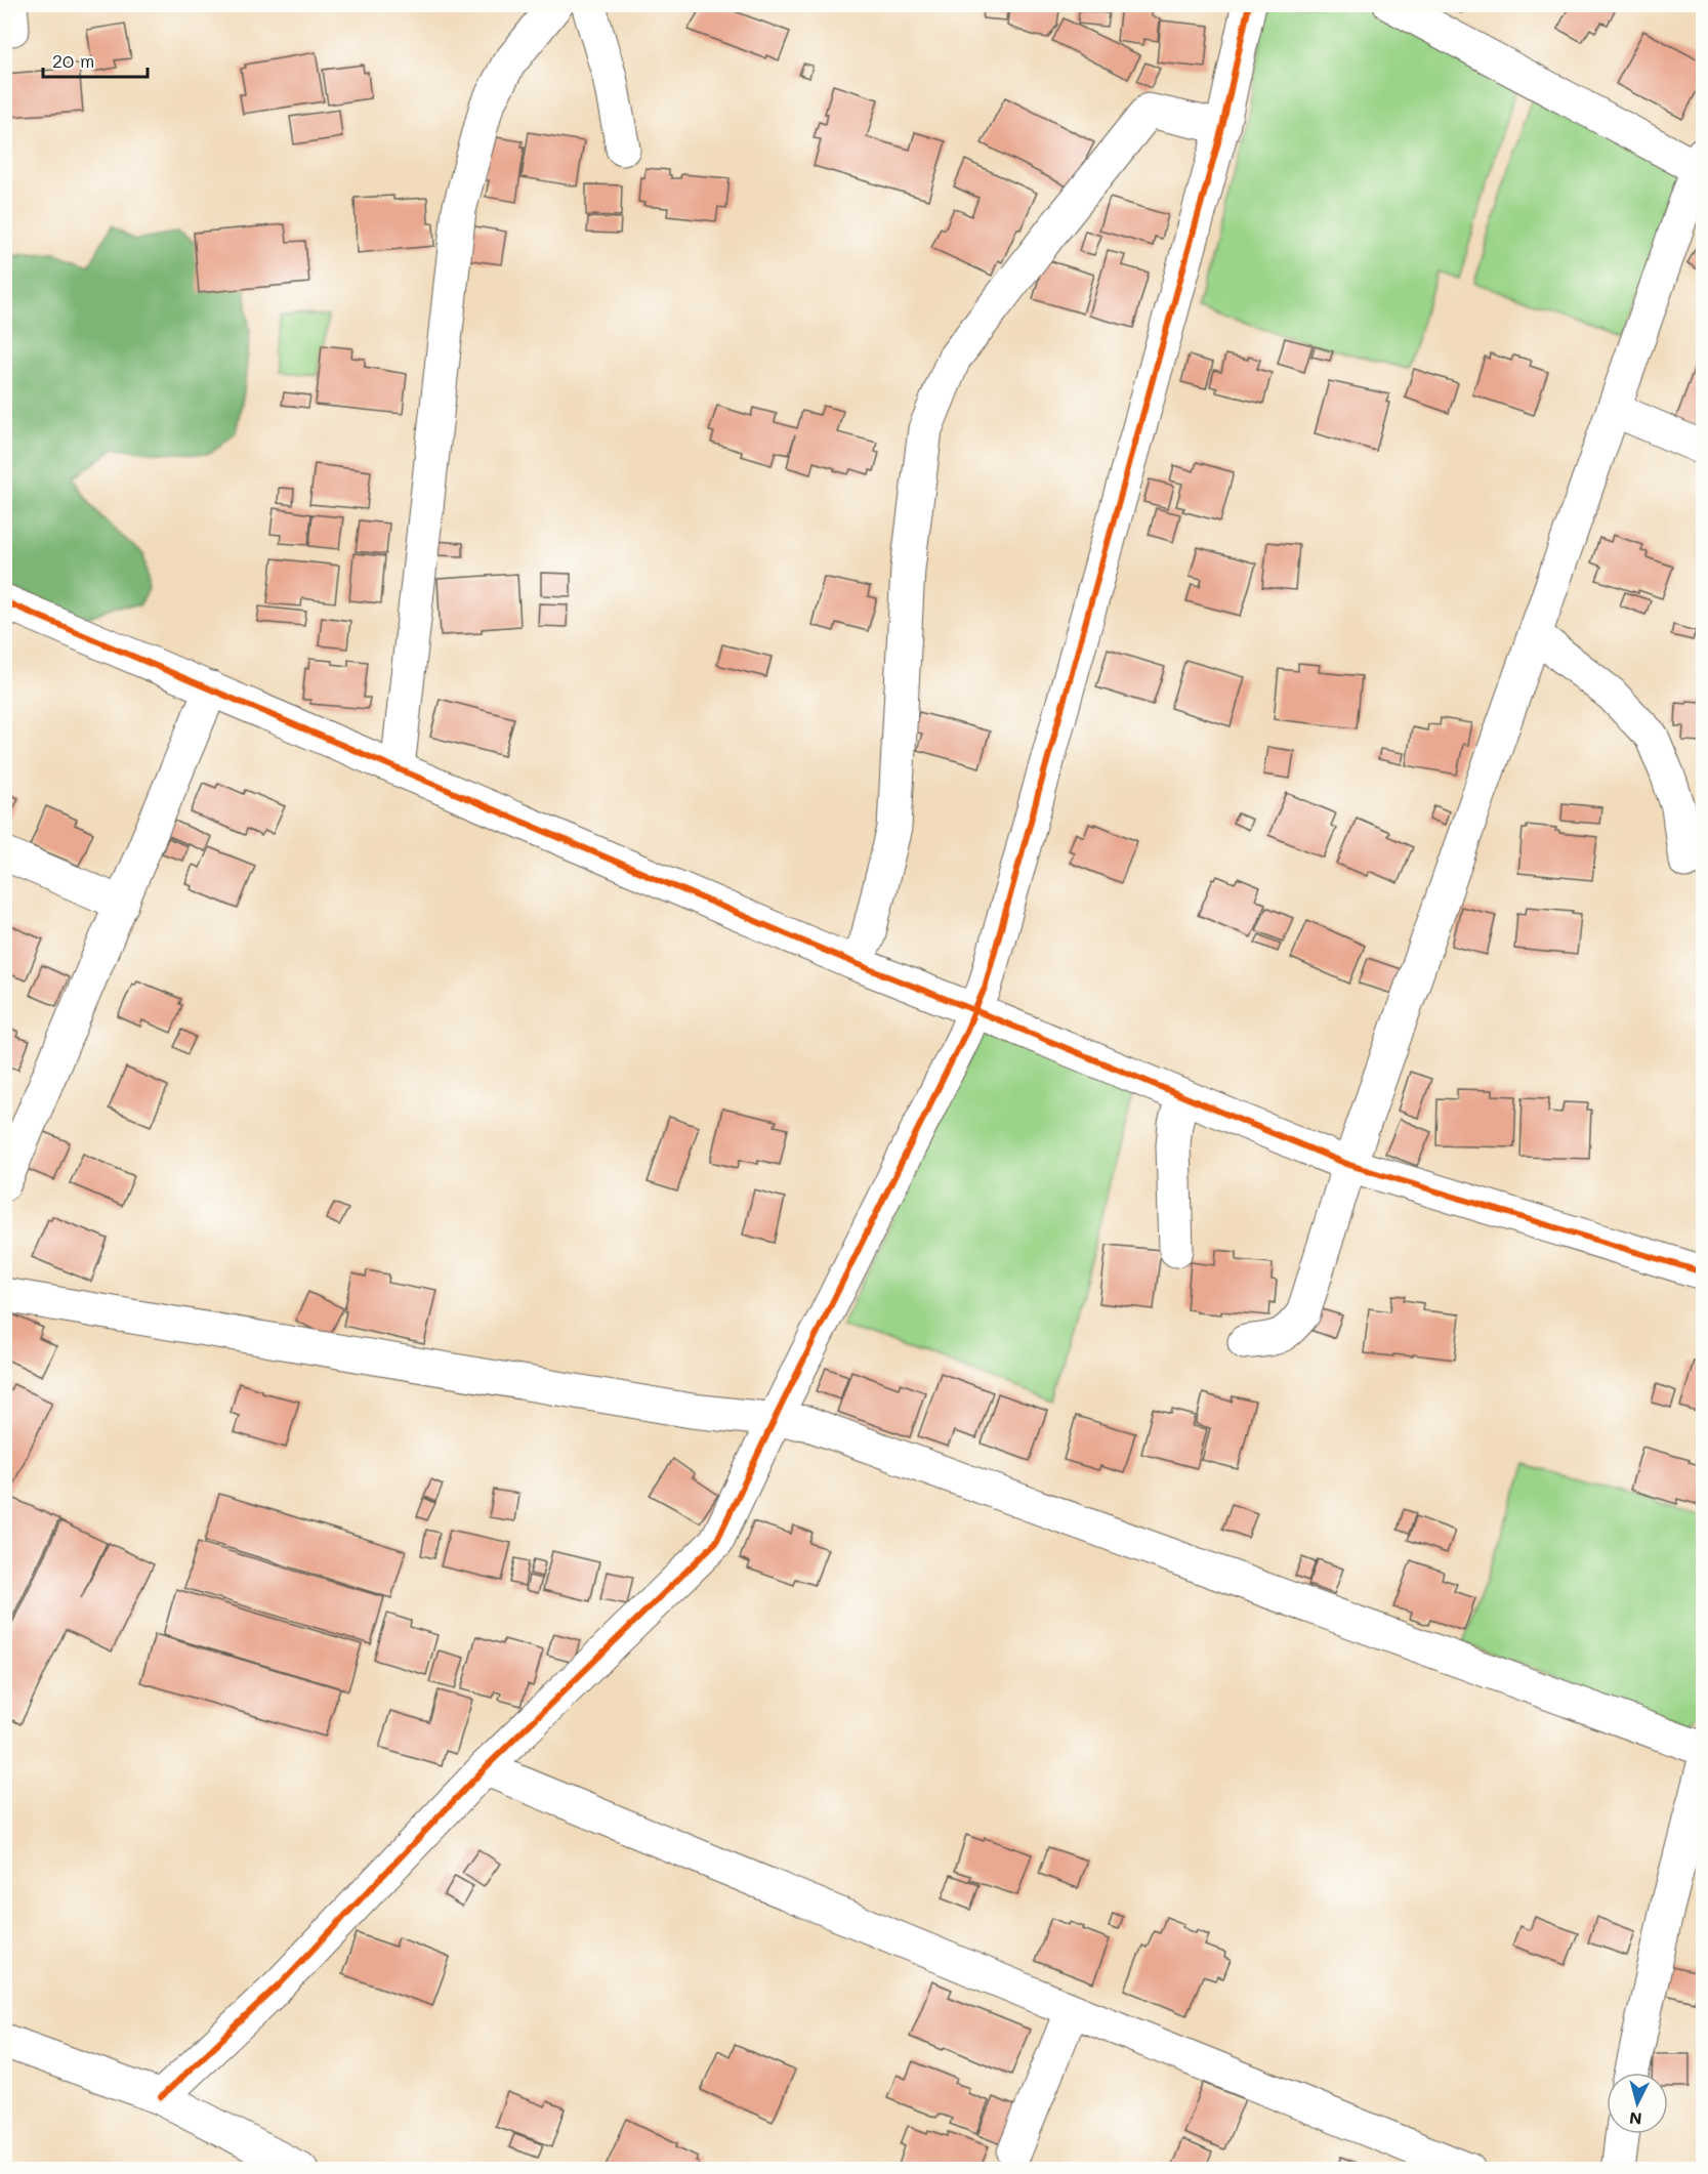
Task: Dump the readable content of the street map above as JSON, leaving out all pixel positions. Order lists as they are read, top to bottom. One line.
{"scale_bar":"20 m","north":"bottom"}
